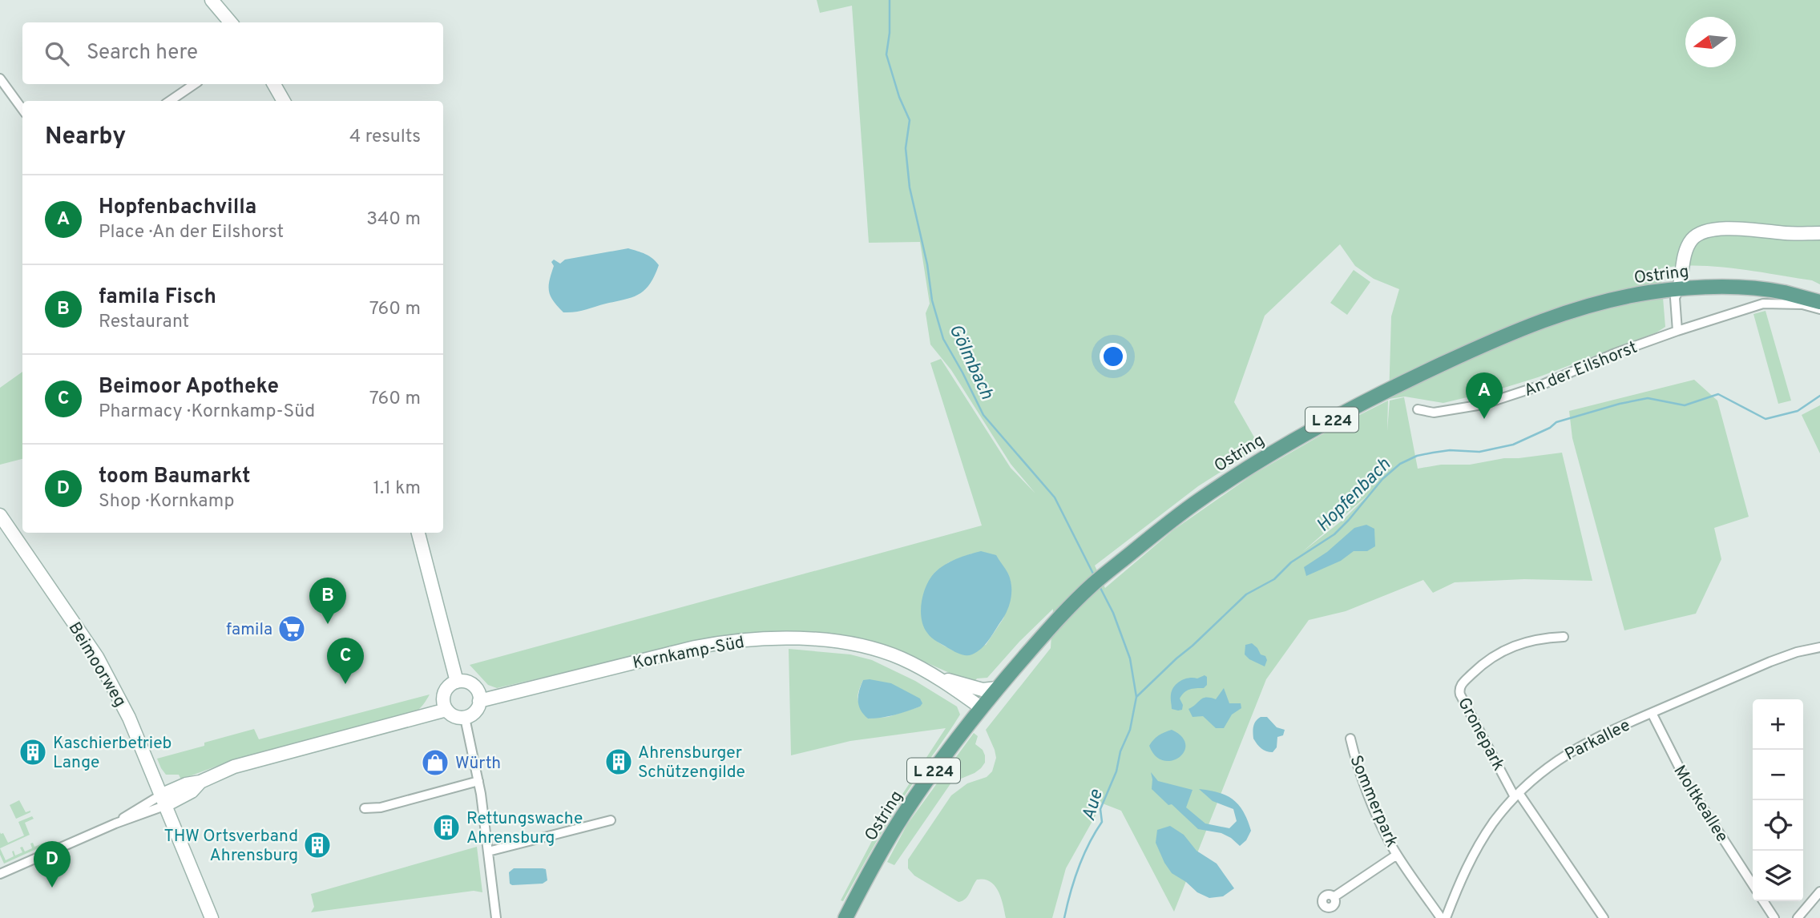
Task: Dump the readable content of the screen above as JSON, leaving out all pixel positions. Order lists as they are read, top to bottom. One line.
{"streets":{"main road":["Ostring","L 224"],"street":["An der Eilshorst","Kornkamp-Süd","Beimoorweg","Gronepark","Parkallee","Sommerpark","Moltkeallee"]},"crossings":[["Ostring","Kornkamp-Süd"],["Gronepark","Parkallee"],["Parkallee","Sommerpark"],["Parkallee","Moltkeallee"]],"water":["Gölmbach","Hopfenbach","Aue"],"places":{"supermarket":["famila"],"building":["Kaschierbetrieb Lange","Ahrensburger Schützengilde","Rettungswache Ahrensburg","THW Ortsverband Ahrensburg"],"shop":["Würth"]},"north":"left","page":{"search":"Search here","heading":["Nearby","4 results"],"list":[{"mark":"A","name":"Hopfenbachvilla","note":"Place · An der Eilshorst","value":"340 m"},{"mark":"B","name":"famila Fisch","note":"Restaurant","value":"760 m"},{"mark":"C","name":"Beimoor Apotheke","note":"Pharmacy · Kornkamp-Süd","value":"760 m"},{"mark":"D","name":"toom Baumarkt","note":"Shop · Kornkamp","value":"1.1 km"}],"pins":["A","B","C","D"],"map_buttons":["+","−"]}}
